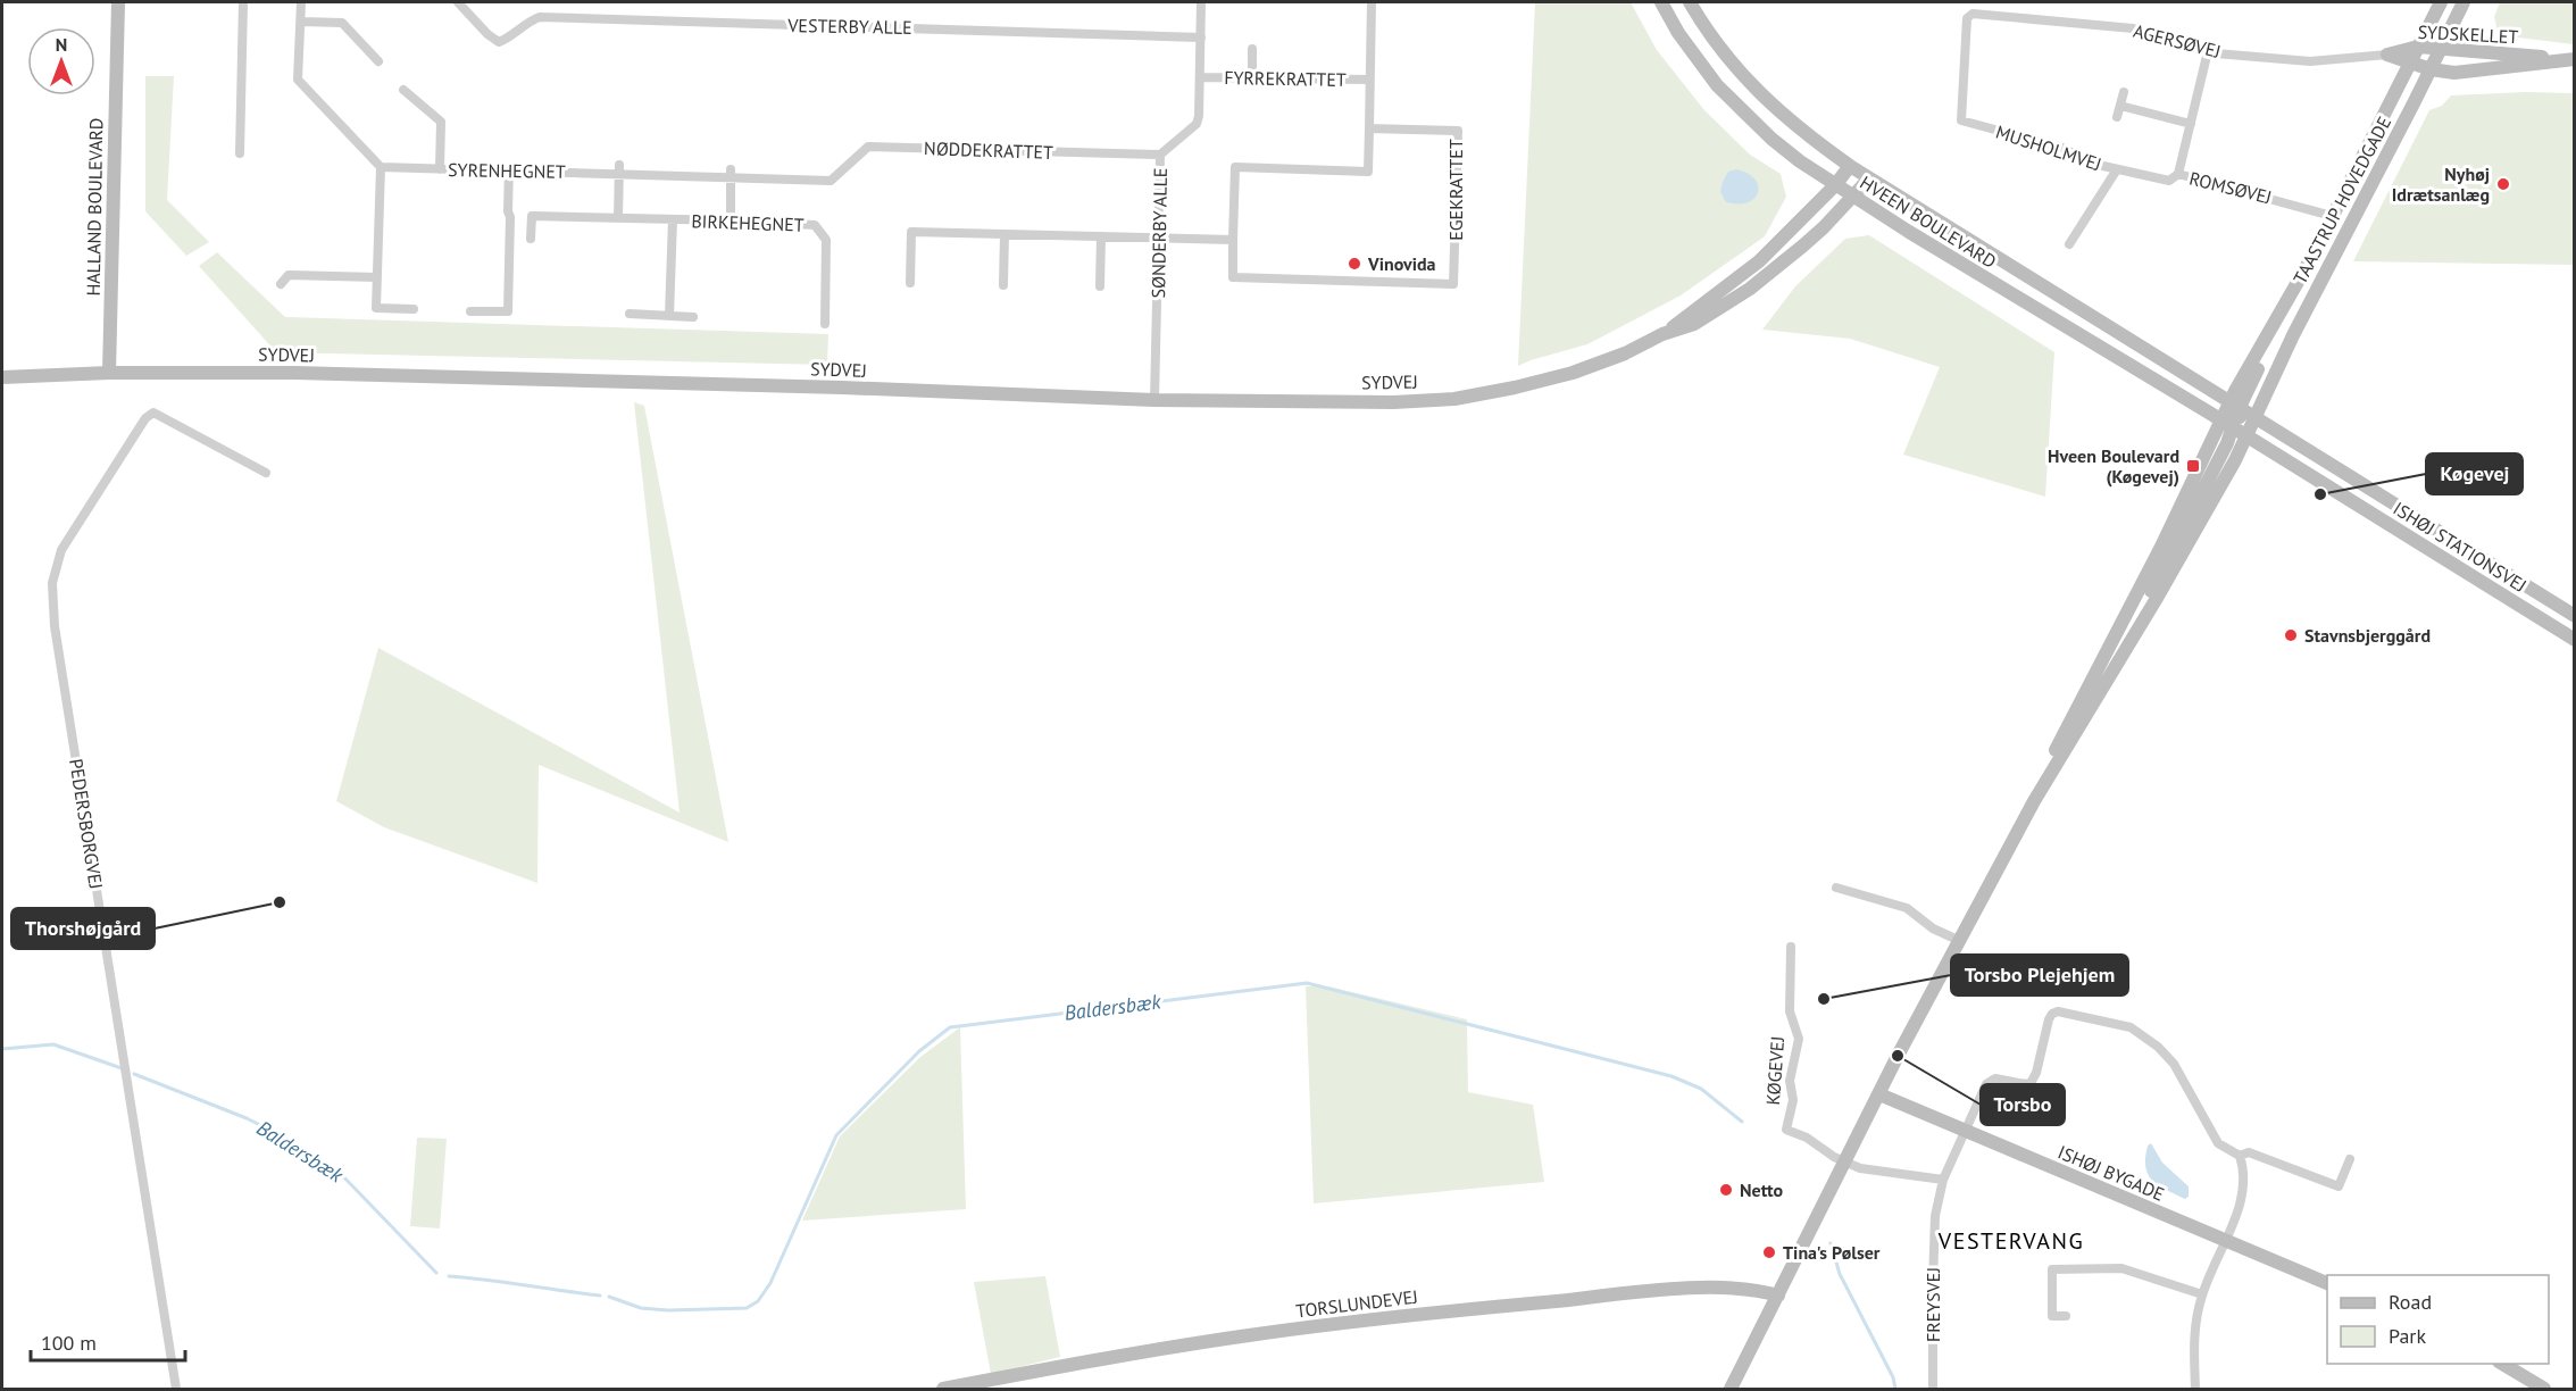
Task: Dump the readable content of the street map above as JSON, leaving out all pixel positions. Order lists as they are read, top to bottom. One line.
{"streets":{"street":["VESTERBY ALLE","SYDSKELLET","AGERSØVEJ","FYRREKRATTET","MUSHOLMVEJ","NØDDEKRATTET","SYRENHEGNET","ROMSØVEJ","EGEKRATTET","TAASTRUP HOVEDGADE","HALLAND BOULEVARD","HVEEN BOULEVARD","BIRKEHEGNET","SØNDERBY ALLE","SYDVEJ","ISHØJ STATIONSVEJ","PEDERSBORGVEJ","KØGEVEJ","ISHØJ BYGADE","TORSLUNDEVEJ","FREYSVEJ"]},"crossings":[["VESTERBY ALLE","SØNDERBY ALLE"],["SYDSKELLET","AGERSØVEJ"],["SYDSKELLET","TAASTRUP HOVEDGADE"],["AGERSØVEJ","MUSHOLMVEJ"],["AGERSØVEJ","ROMSØVEJ"],["FYRREKRATTET","EGEKRATTET"],["FYRREKRATTET","SØNDERBY ALLE"],["MUSHOLMVEJ","ROMSØVEJ"],["NØDDEKRATTET","SYRENHEGNET"],["NØDDEKRATTET","SØNDERBY ALLE"],["ROMSØVEJ","TAASTRUP HOVEDGADE"],["TAASTRUP HOVEDGADE","HVEEN BOULEVARD"],["TAASTRUP HOVEDGADE","ISHØJ STATIONSVEJ"],["HALLAND BOULEVARD","SYDVEJ"],["HVEEN BOULEVARD","SYDVEJ"],["HVEEN BOULEVARD","ISHØJ STATIONSVEJ"],["SØNDERBY ALLE","SYDVEJ"],["ISHØJ BYGADE","FREYSVEJ"]],"districts":["VESTERVANG"],"water":["Baldersbæk"],"places":{"other":["Nyhøj Idrætsanlæg","Vinovida","Køgevej","Stavnsbjerggård","Thorshøjgård","Torsbo Plejehjem","Torsbo","Netto","Tina's Pølser"],"transit":["Hveen Boulevard (Køgevej)"]},"legend":["Road","Park"],"scale_bar":"100 m","north":"top"}
